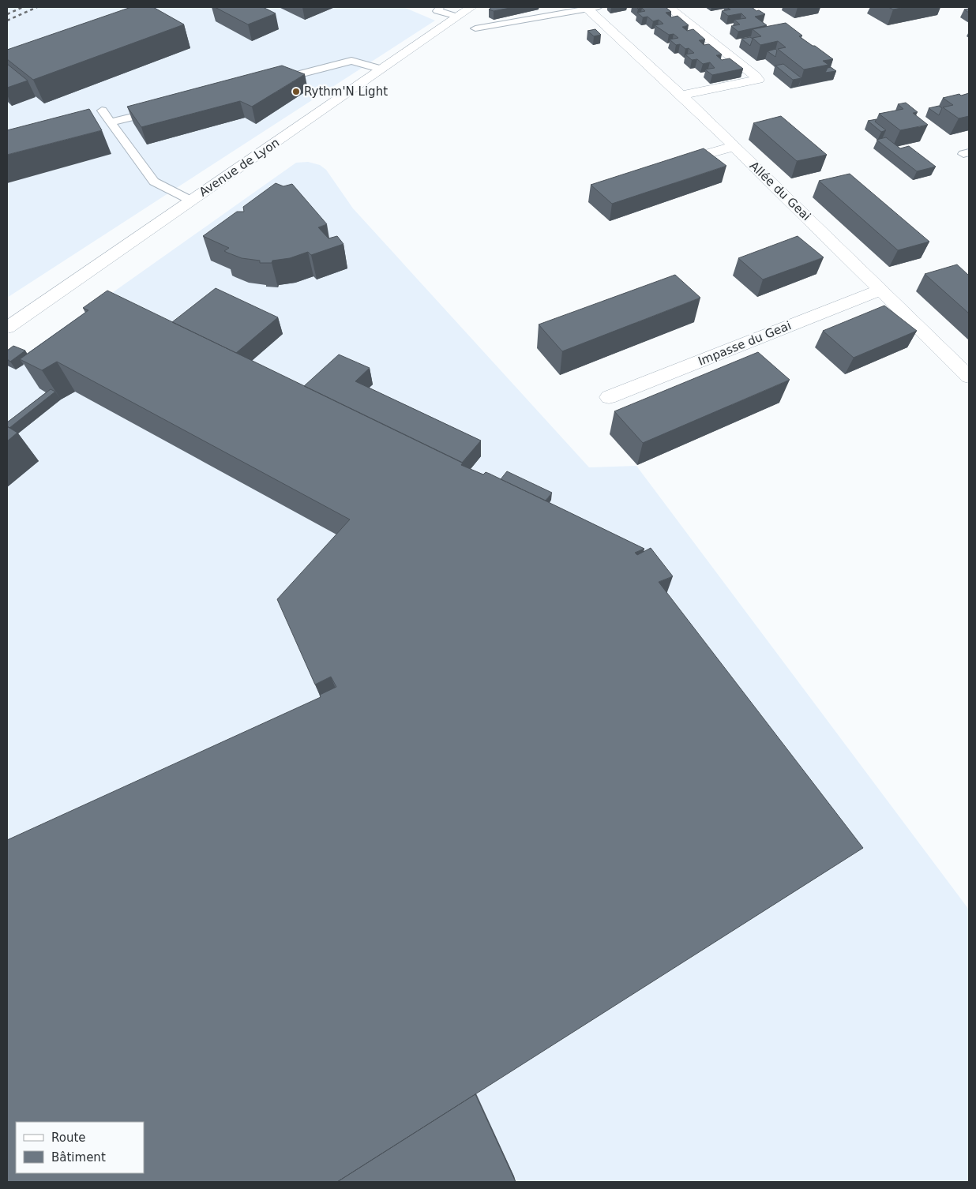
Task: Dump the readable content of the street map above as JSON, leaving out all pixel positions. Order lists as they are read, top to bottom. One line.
{"streets":{"street":["Avenue de Lyon","Allée du Geai","Impasse du Geai"]},"crossings":[["Allée du Geai","Impasse du Geai"]],"places":["Rythm'N Light"],"legend":["Route","Bâtiment"]}
